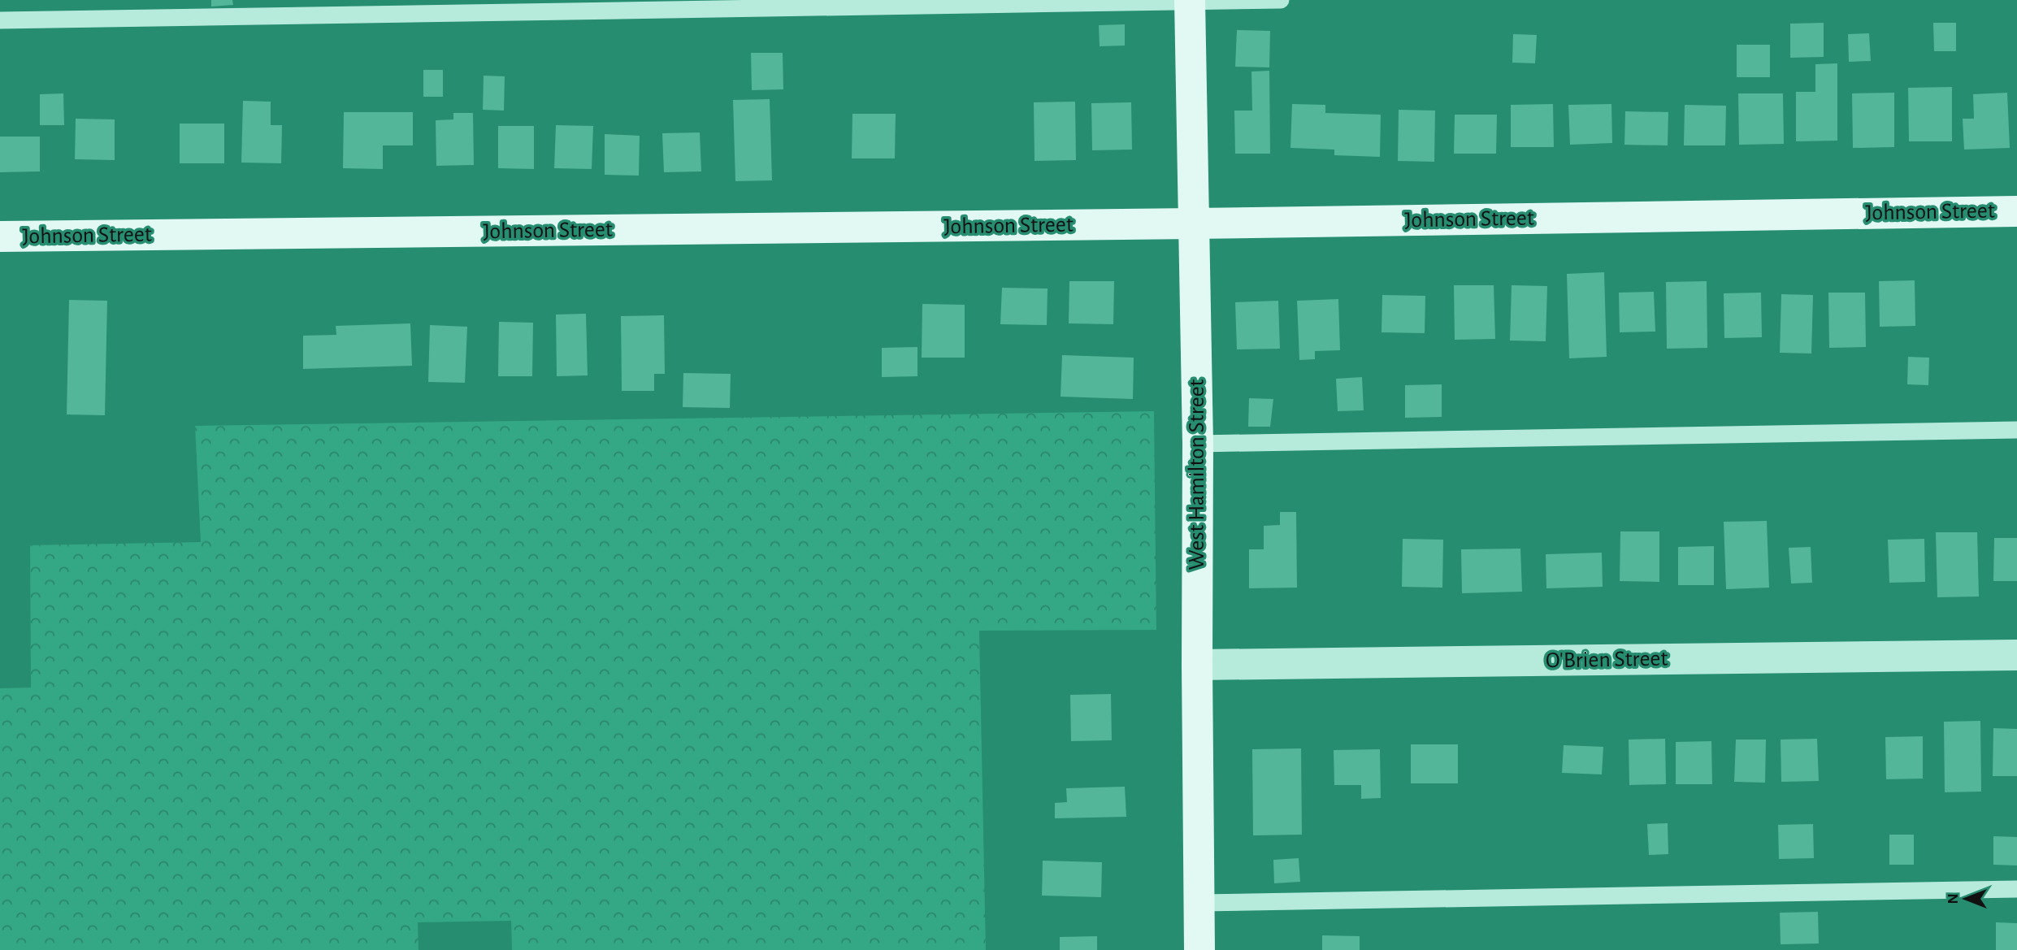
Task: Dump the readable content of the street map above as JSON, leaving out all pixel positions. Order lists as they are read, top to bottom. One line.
{"streets":{"street":["Johnson Street","West Hamilton Street","O'Brien Street"]},"crossings":[["Johnson Street","West Hamilton Street"],["West Hamilton Street","O'Brien Street"]],"north":"left"}
